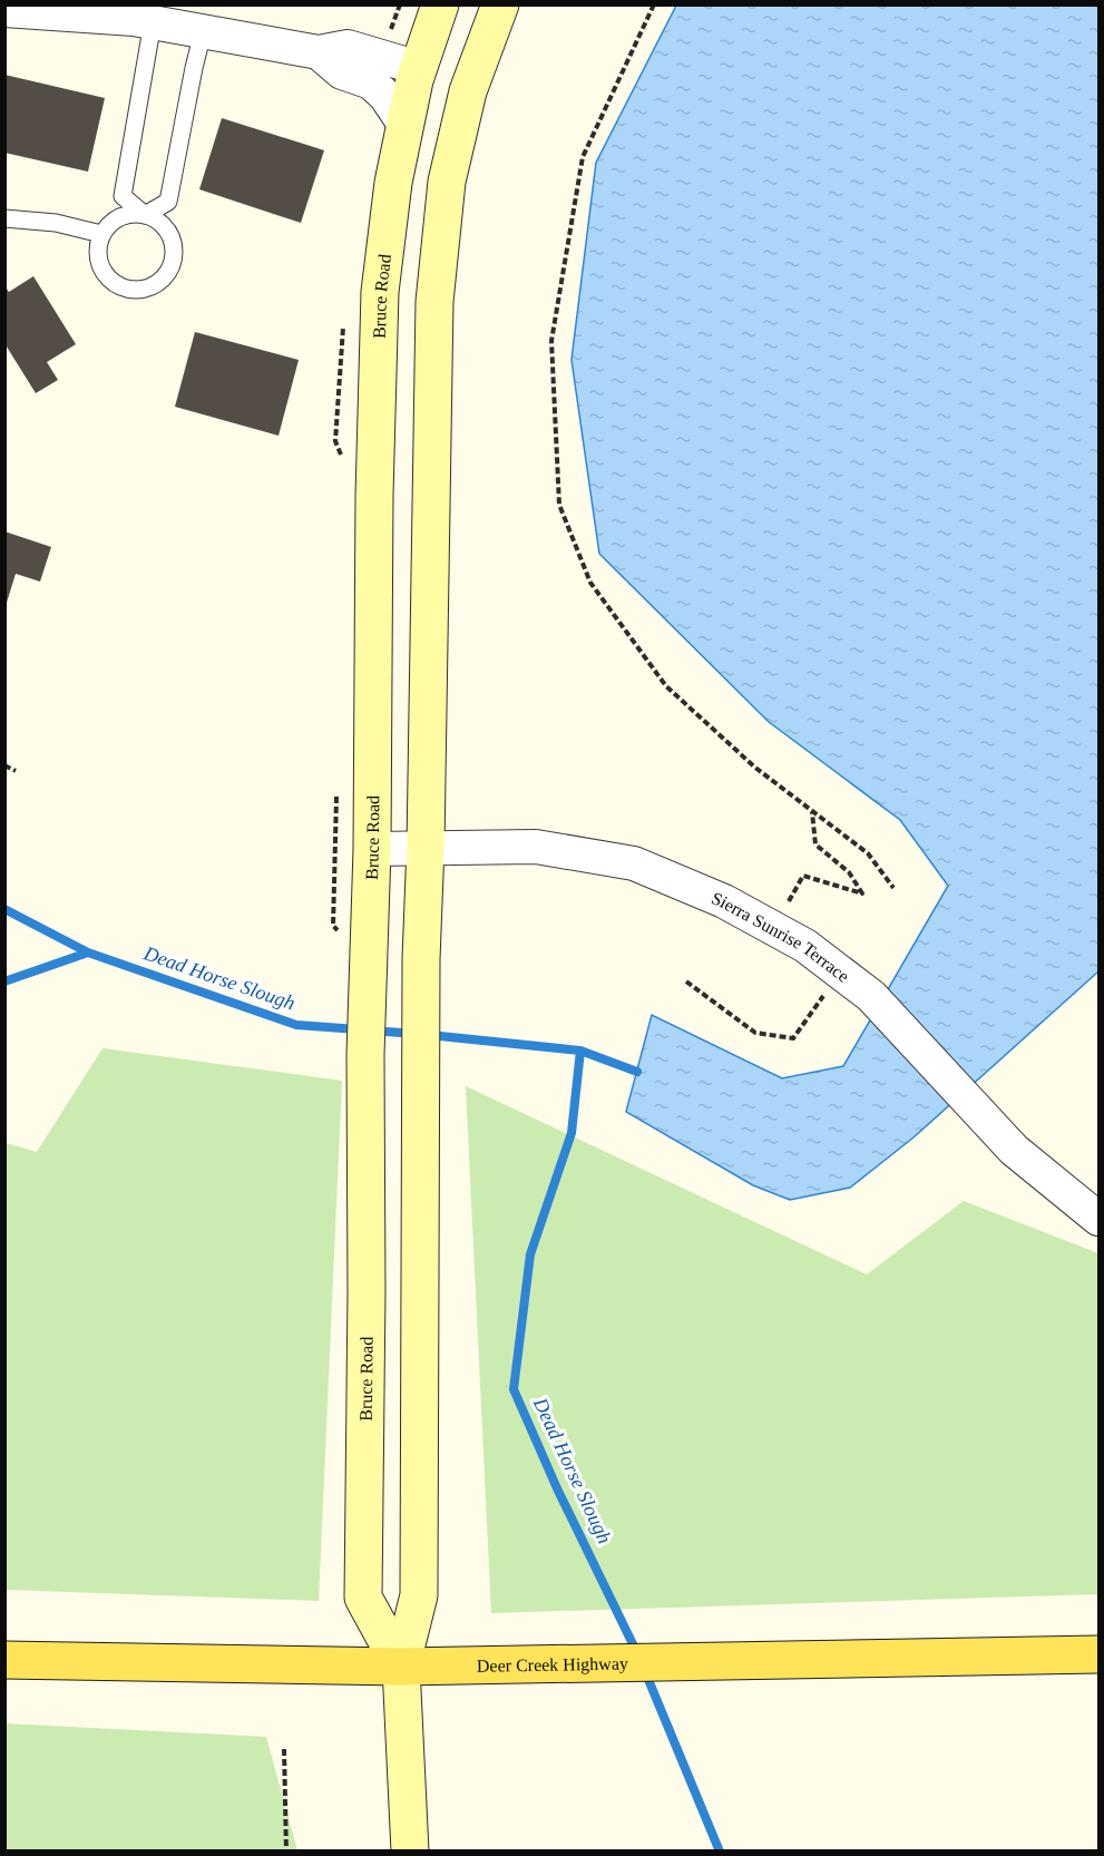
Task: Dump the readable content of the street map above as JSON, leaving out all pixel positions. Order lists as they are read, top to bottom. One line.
{"streets":{"main road":["Bruce Road","Deer Creek Highway"],"street":["Sierra Sunrise Terrace"]},"crossings":[["Bruce Road","Sierra Sunrise Terrace"],["Bruce Road","Deer Creek Highway"]],"water":["Dead Horse Slough"]}
